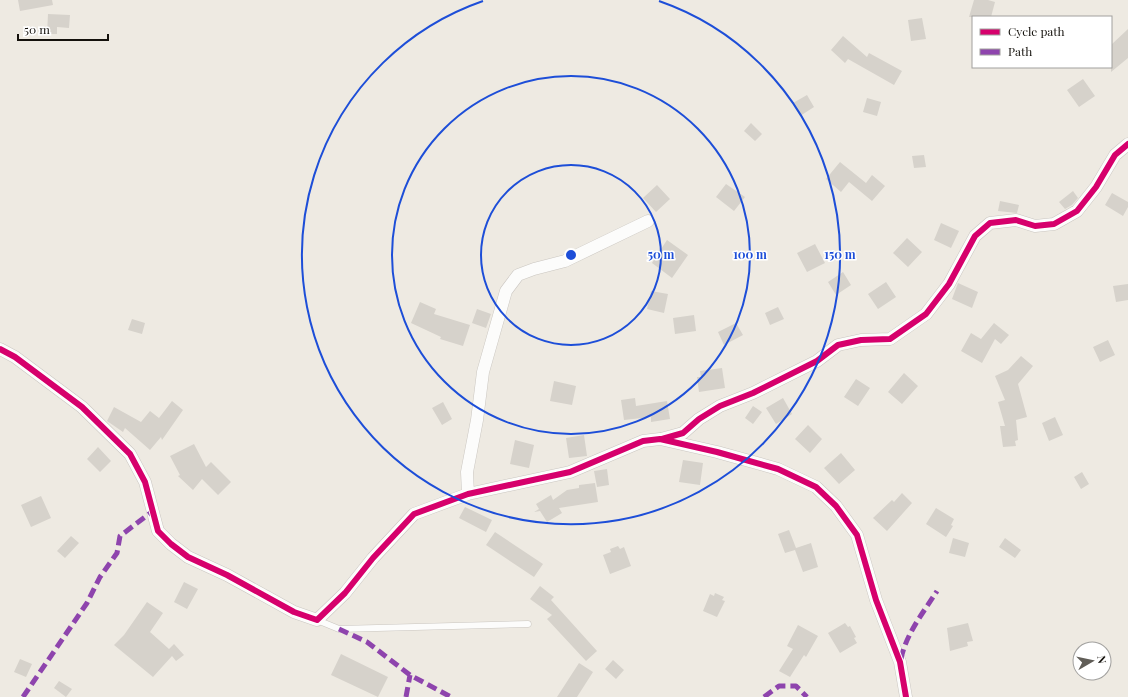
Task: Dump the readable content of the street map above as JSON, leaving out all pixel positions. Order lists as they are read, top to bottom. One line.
{"legend":["Cycle path","Path"],"scale_bar":"50 m","north":"right","rings":["50 m","100 m","150 m"]}
